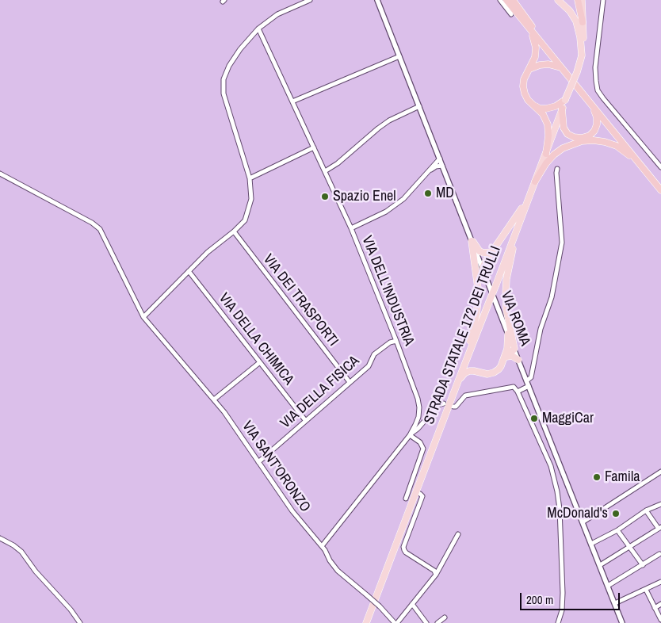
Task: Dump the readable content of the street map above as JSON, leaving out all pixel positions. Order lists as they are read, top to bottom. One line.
{"streets":{"main road":["STRADA STATALE 172 DEI TRULLI"],"street":["VIA DELL'INDUSTRIA","VIA DEI TRASPORTI","VIA ROMA","VIA DELLA CHIMICA","VIA DELLA FISICA","VIA SANT'ORONZO"]},"crossings":[["VIA DELL'INDUSTRIA","VIA DELLA FISICA"],["VIA DELL'INDUSTRIA","VIA SANT'ORONZO"],["VIA DEI TRASPORTI","VIA DELLA FISICA"],["VIA DELLA CHIMICA","VIA DELLA FISICA"],["VIA DELLA FISICA","VIA SANT'ORONZO"]],"places":["MD","Spazio Enel","MaggiCar","Famila","McDonald's"],"scale_bar":"200 m"}
